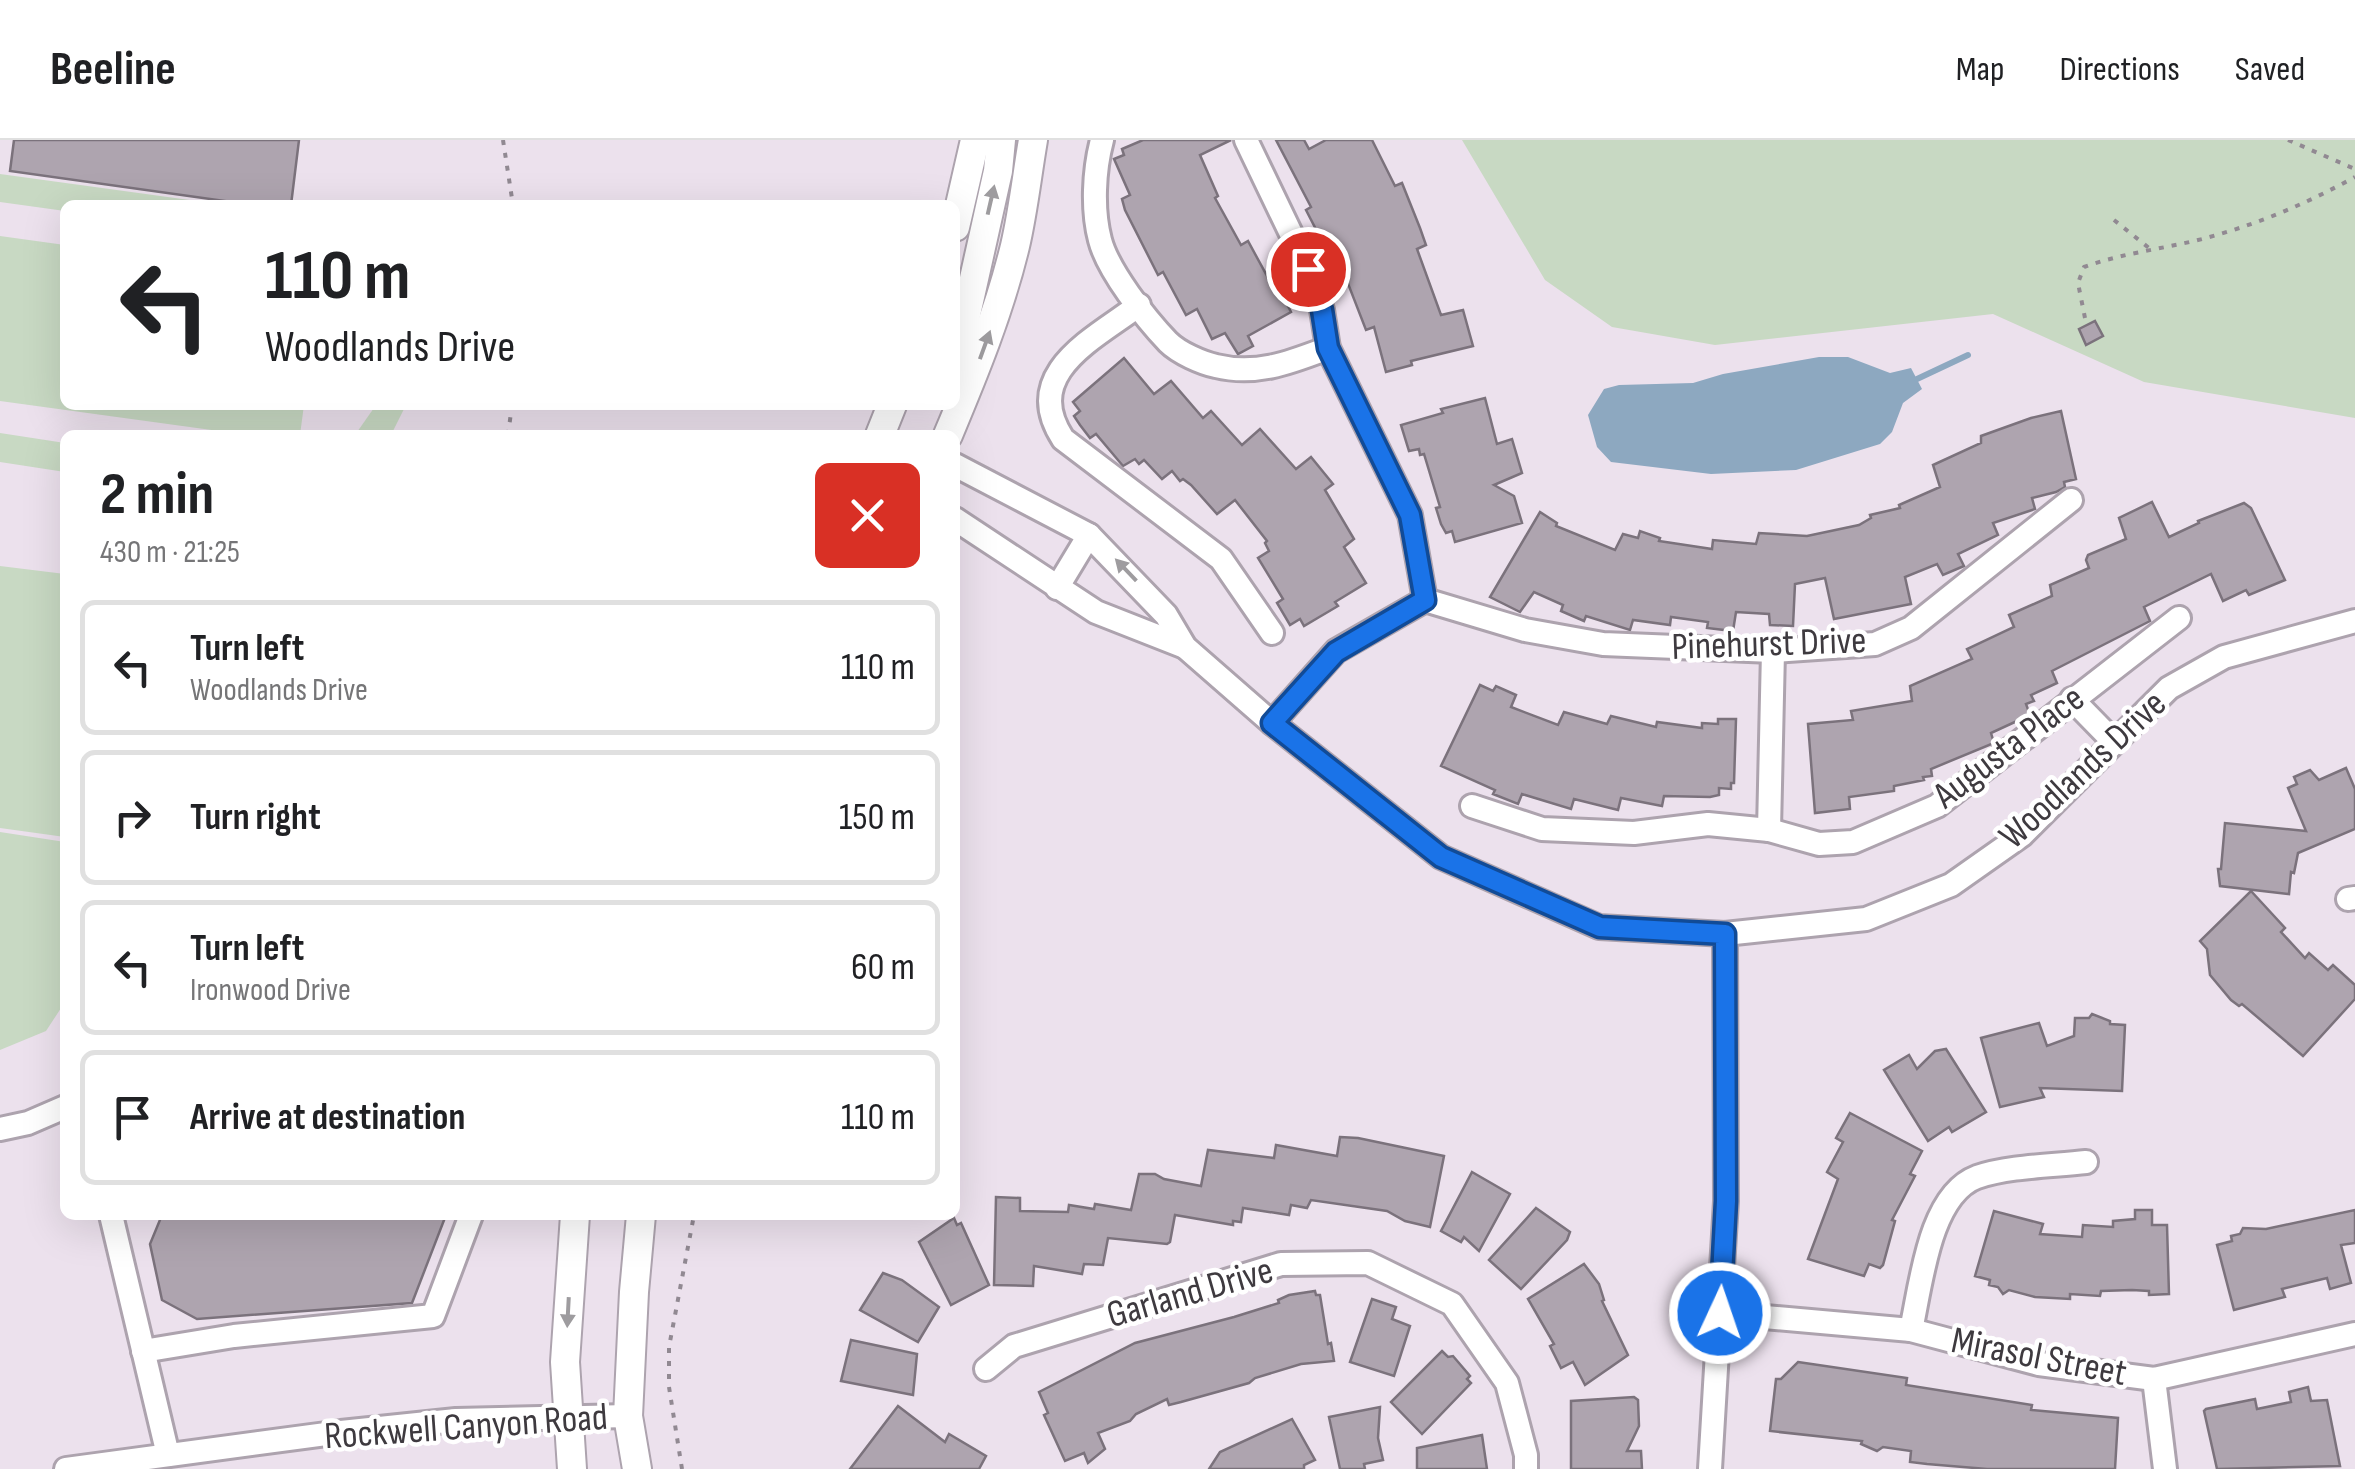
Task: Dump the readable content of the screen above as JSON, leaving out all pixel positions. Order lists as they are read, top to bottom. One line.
{"streets":{"street":["Pinehurst Drive","Augusta Place","Woodlands Drive","Garland Drive","Mirasol Street","Rockwell Canyon Road"]},"page":{"header":"Beeline","nav":["Map","Directions","Saved"],"turn":["110 m","Woodlands Drive"],"heading":["2 min","430 m · 21:25"],"list":[{"name":"Turn left","note":"Woodlands Drive","value":"110 m"},{"name":"Turn right","value":"150 m"},{"name":"Turn left","note":"Ironwood Drive","value":"60 m"},{"name":"Arrive at destination","value":"110 m"}]}}
